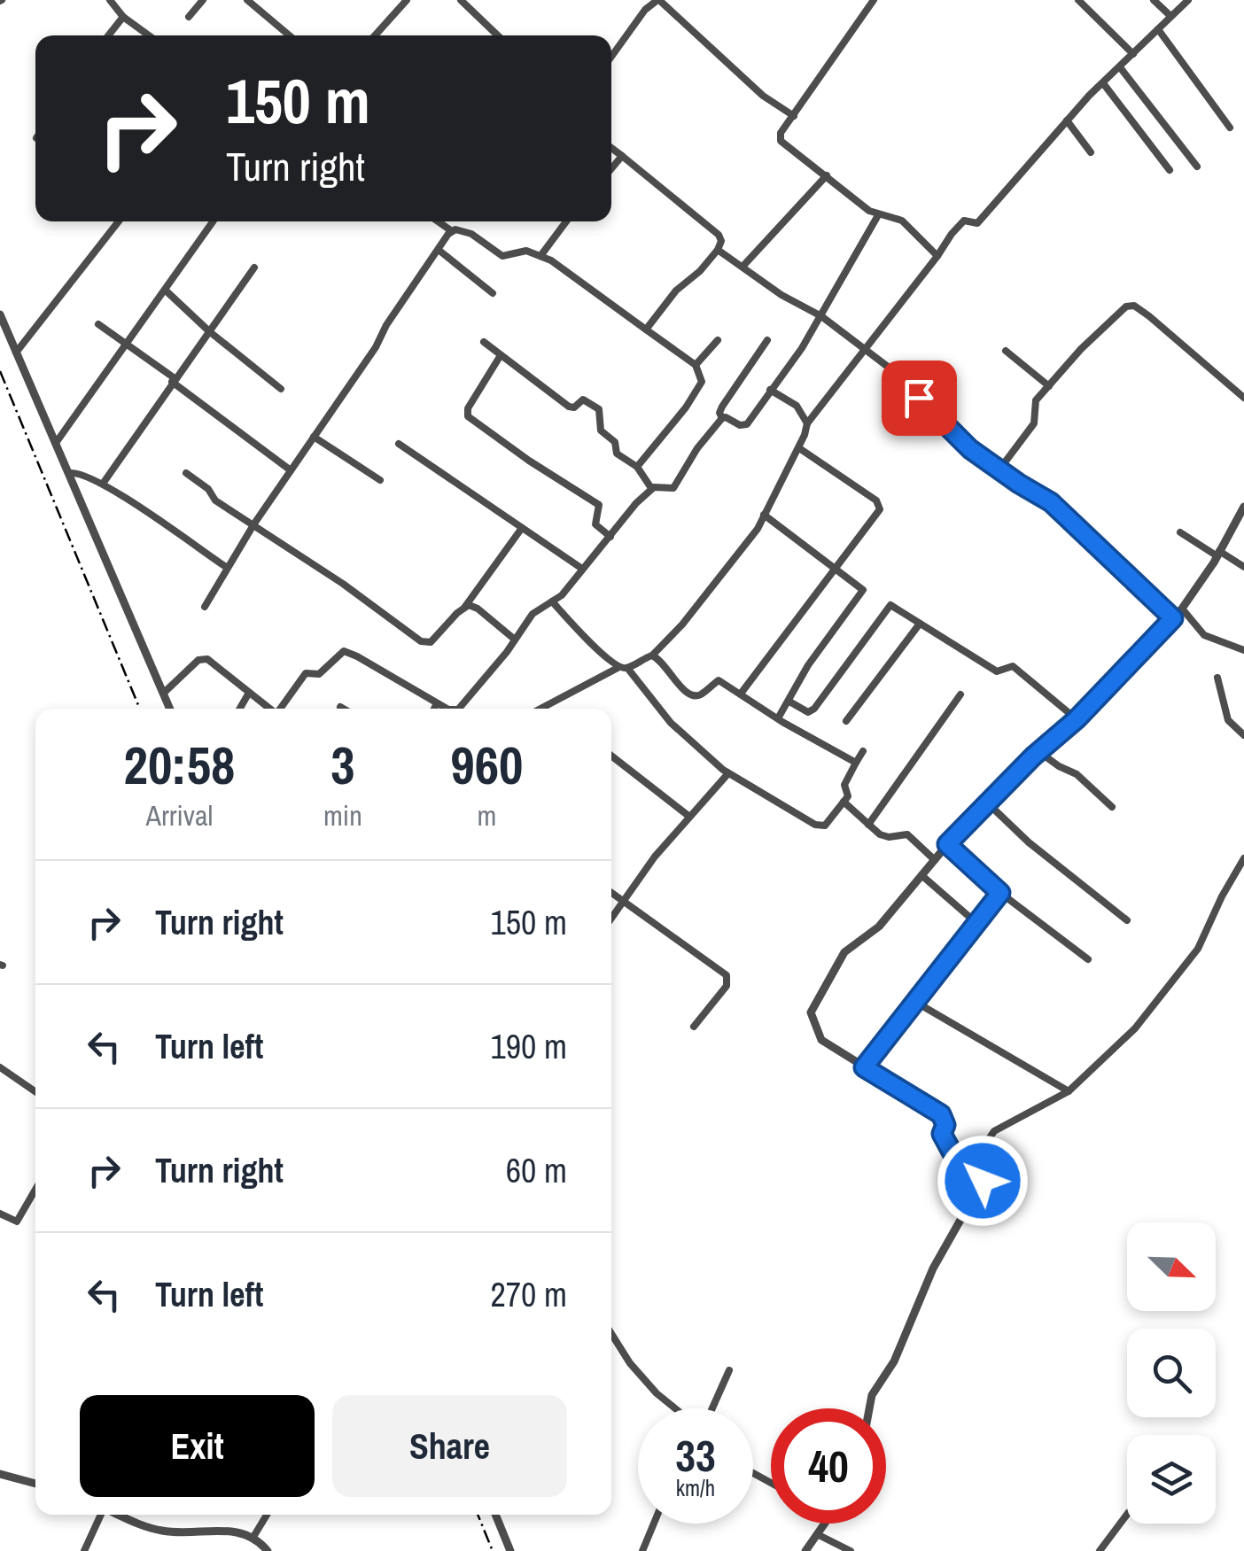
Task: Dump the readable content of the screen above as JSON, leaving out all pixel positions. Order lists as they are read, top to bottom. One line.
{"north":"bottom right","page":{"turn":["150 m","Turn right"],"eta":["20:58","Arrival","3","min","960","m"],"list":[{"name":"Turn right","value":"150 m"},{"name":"Turn left","value":"190 m"},{"name":"Turn right","value":"60 m"},{"name":"Turn left","value":"270 m"}],"buttons":["Exit","Share"],"speed":"33 km/h","limit":"40"}}
